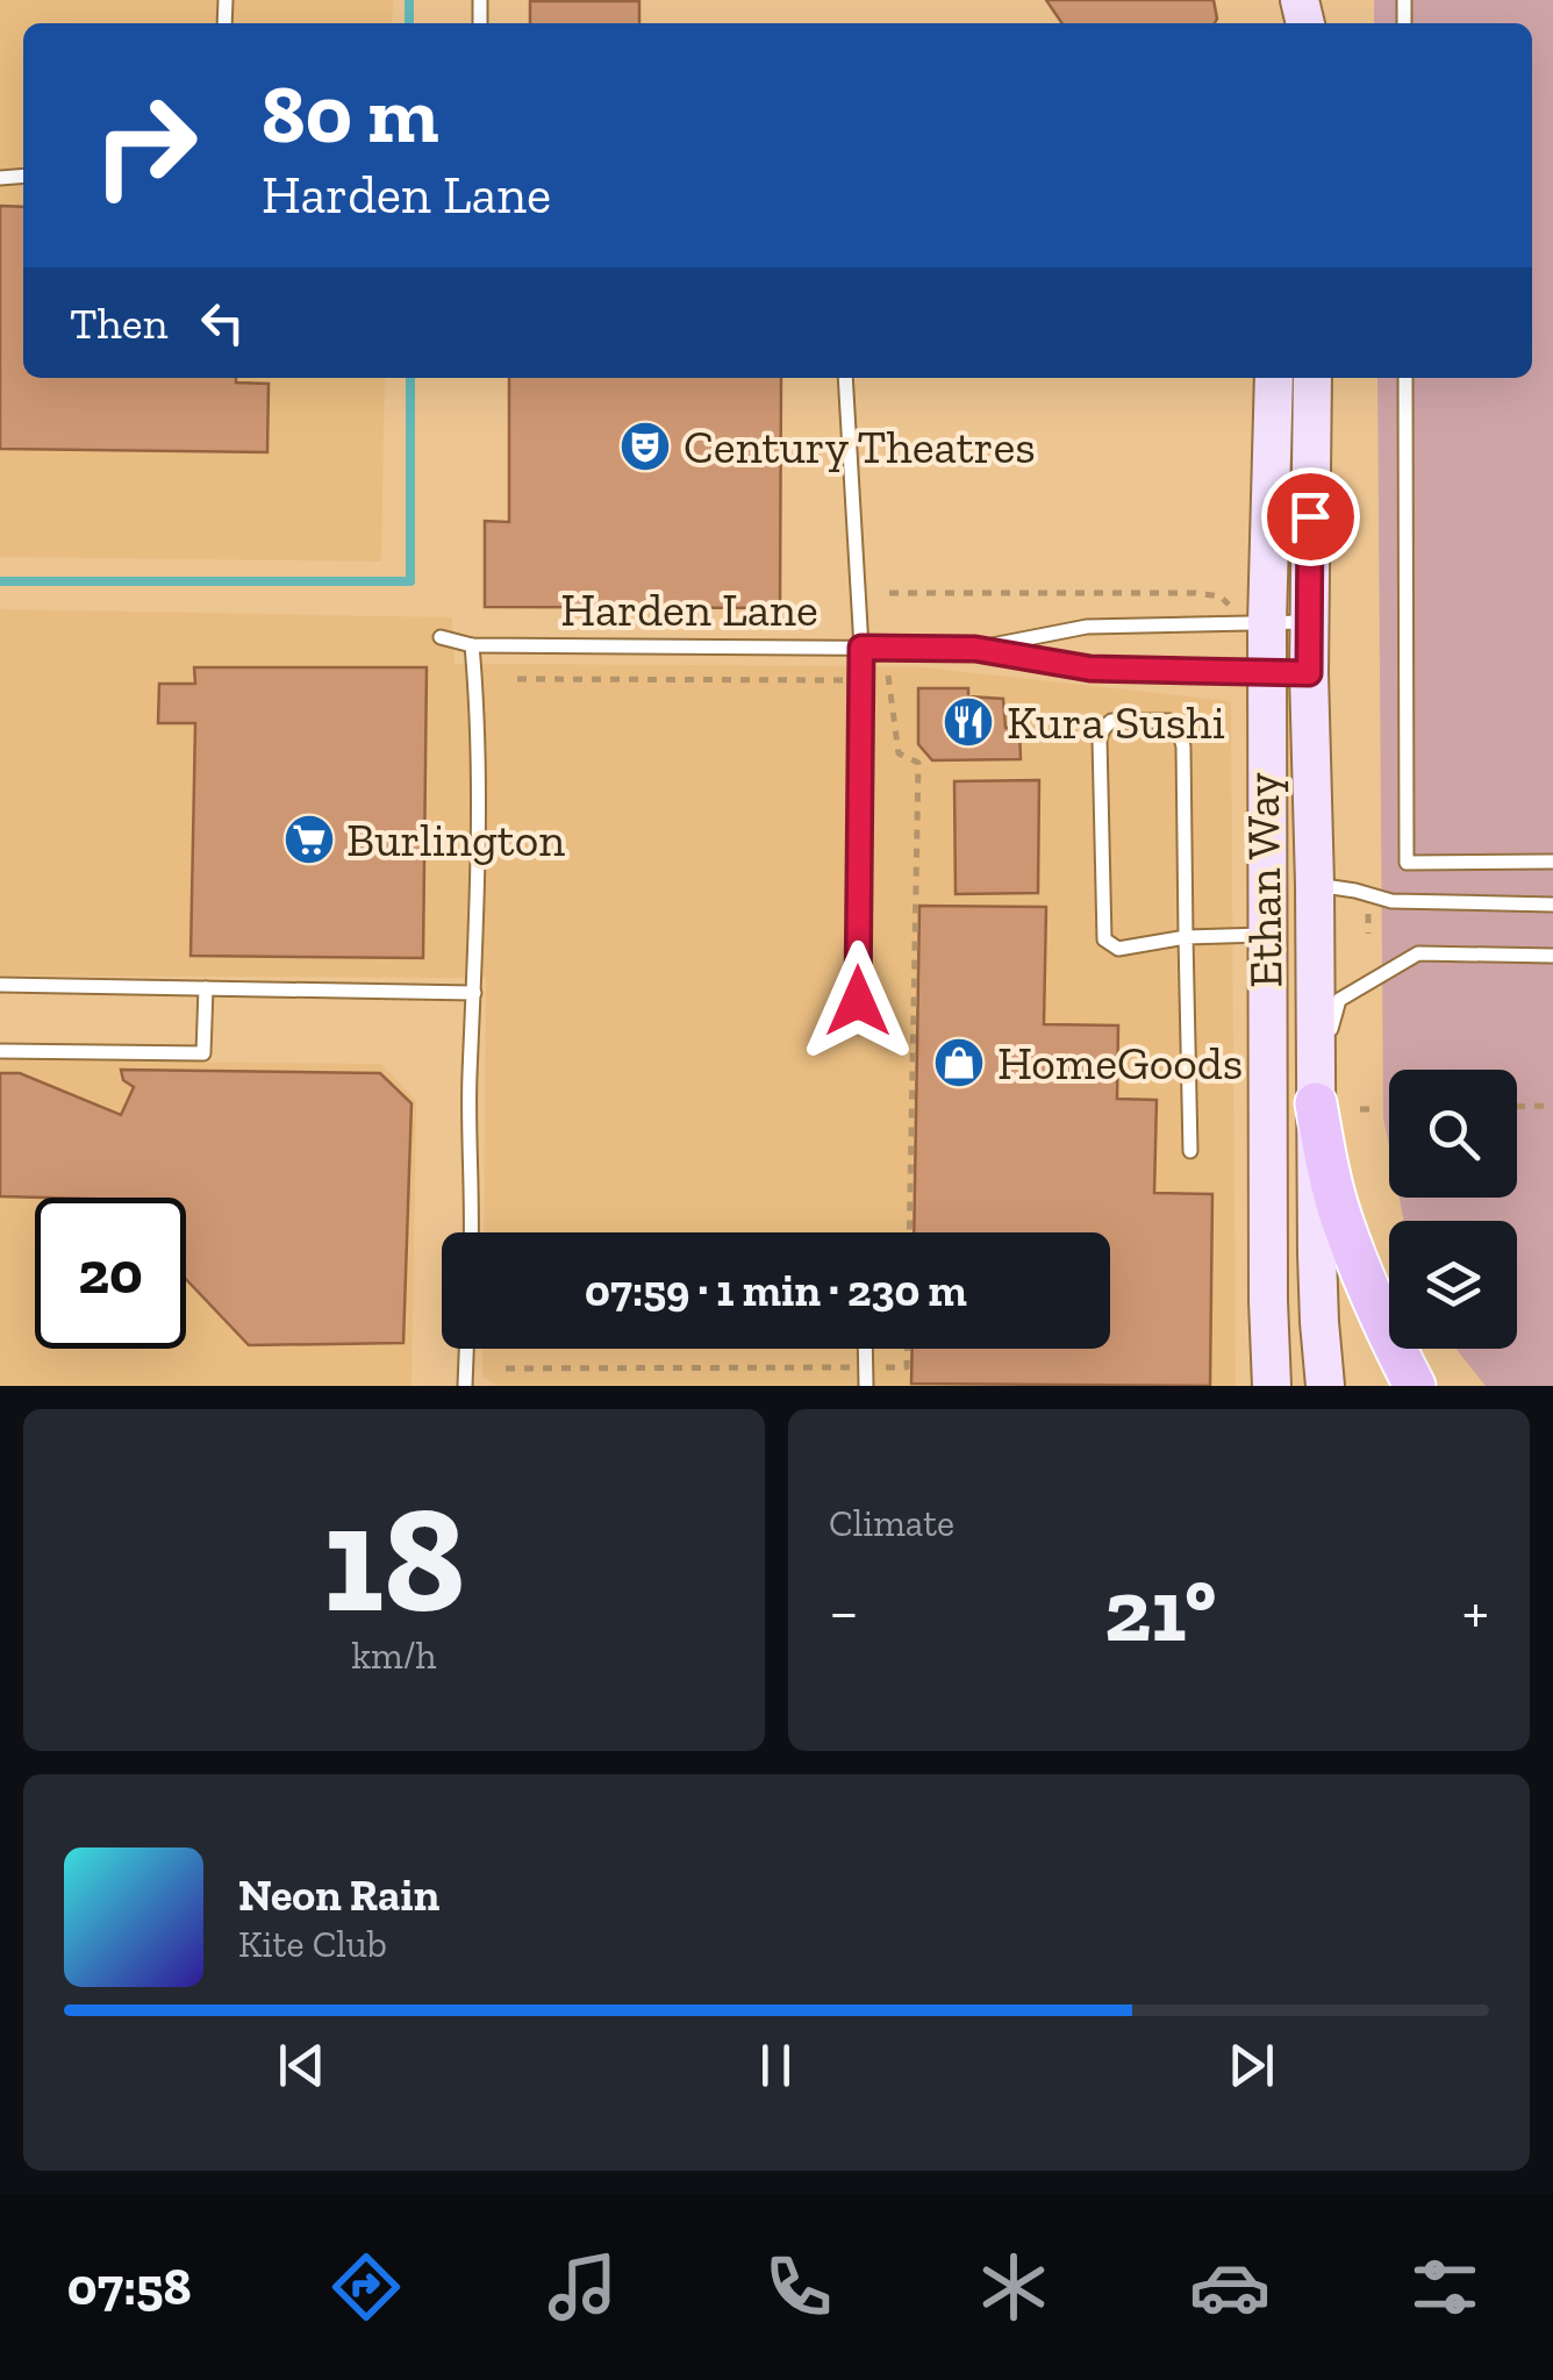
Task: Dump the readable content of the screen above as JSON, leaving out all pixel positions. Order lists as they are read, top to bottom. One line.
{"streets":{"street":["Ethan Way"],"lane":["Harden Lane"]},"crossings":[["Harden Lane","Ethan Way"]],"places":{"theatre":["Century Theatres"],"restaurant":["Kura Sushi"],"supermarket":["Burlington"],"shop":["HomeGoods"]},"page":{"turn":["80 m","Harden Lane"],"then":"Then","limit":"20","trip":"07:59 · 1 min · 230 m","tile":[["18","km/h"],"Climate"],"heat":["−","21°","+"],"song":["Neon Rain","Kite Club"],"tabs":"07:58"}}
